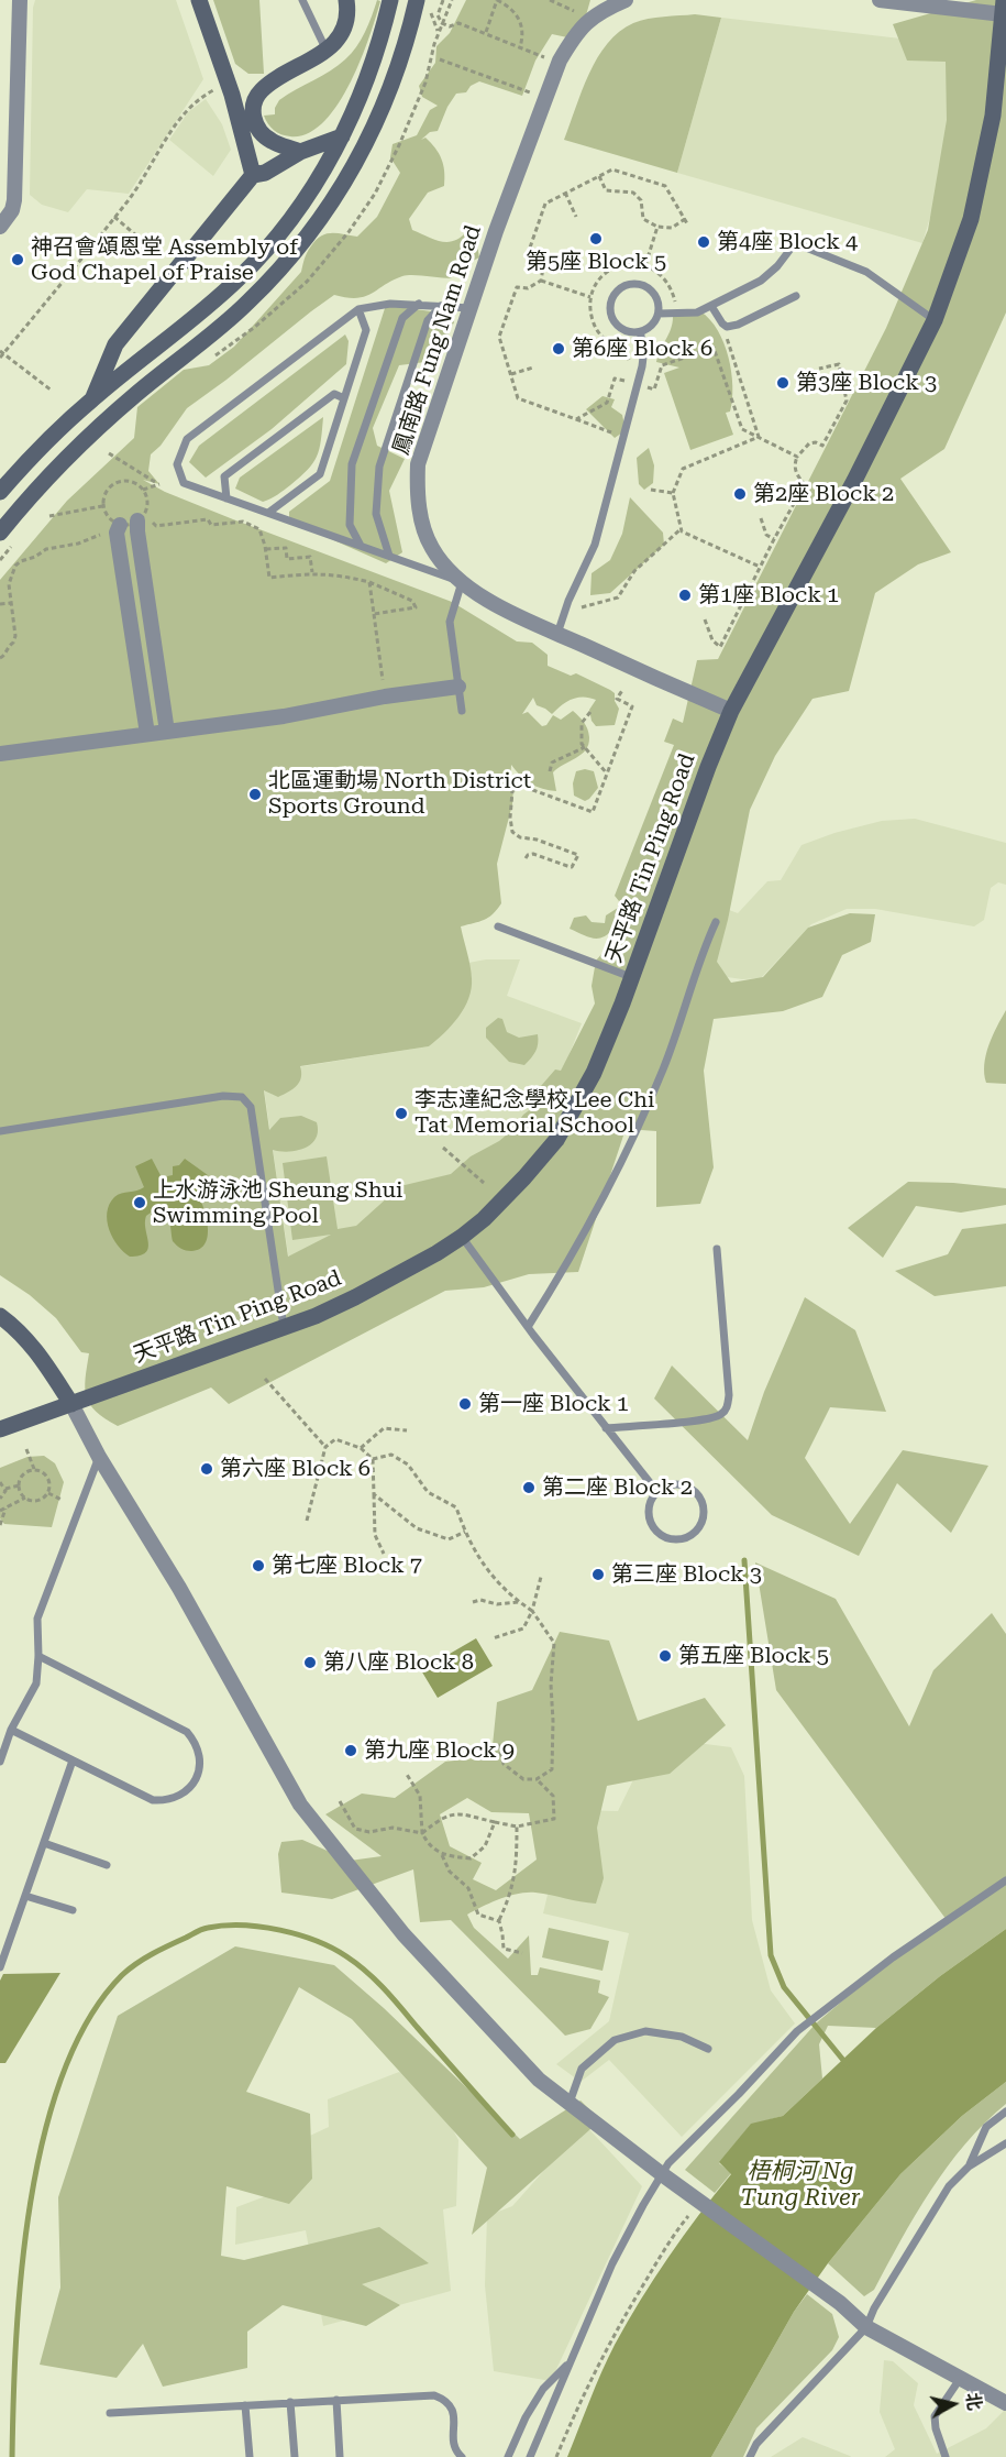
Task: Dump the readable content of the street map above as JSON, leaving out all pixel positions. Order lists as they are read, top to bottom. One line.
{"streets":{"street":["鳳南路 Fung Nam Road","天平路 Tin Ping Road"]},"crossings":[["鳳南路 Fung Nam Road","天平路 Tin Ping Road"]],"water":["梧桐河 Ng Tung River"],"places":["第5座 Block 5","第4座 Block 4","神召會頌恩堂 Assembly of God Chapel of Praise","第6座 Block 6","第3座 Block 3","第2座 Block 2","第1座 Block 1","北區運動場 North District Sports Ground","李志達紀念學校 Lee Chi Tat Memorial School","上水游泳池 Sheung Shui Swimming Pool","第一座 Block 1","第六座 Block 6","第二座 Block 2","第七座 Block 7","第三座 Block 3","第五座 Block 5","第八座 Block 8","第九座 Block 9"],"north":"right"}
